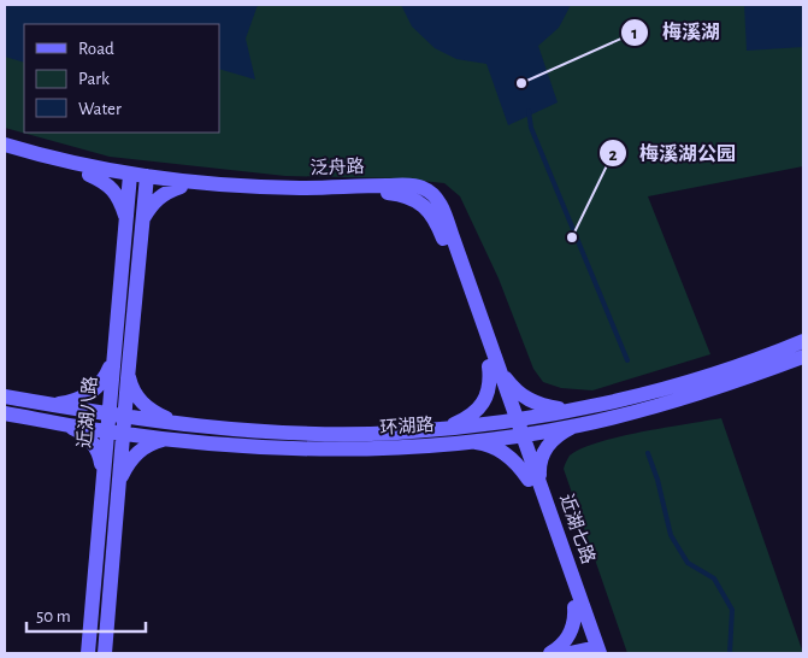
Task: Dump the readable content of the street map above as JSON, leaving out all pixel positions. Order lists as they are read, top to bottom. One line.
{"streets":{"main road":["泛舟路","近湖八路","环湖路","近湖七路"]},"crossings":[["泛舟路","近湖八路"],["泛舟路","环湖路"],["泛舟路","近湖七路"],["近湖八路","环湖路"],["环湖路","近湖七路"]],"places":["梅溪湖","梅溪湖公园"],"legend":["Road","Park","Water"],"scale_bar":"50 m"}
